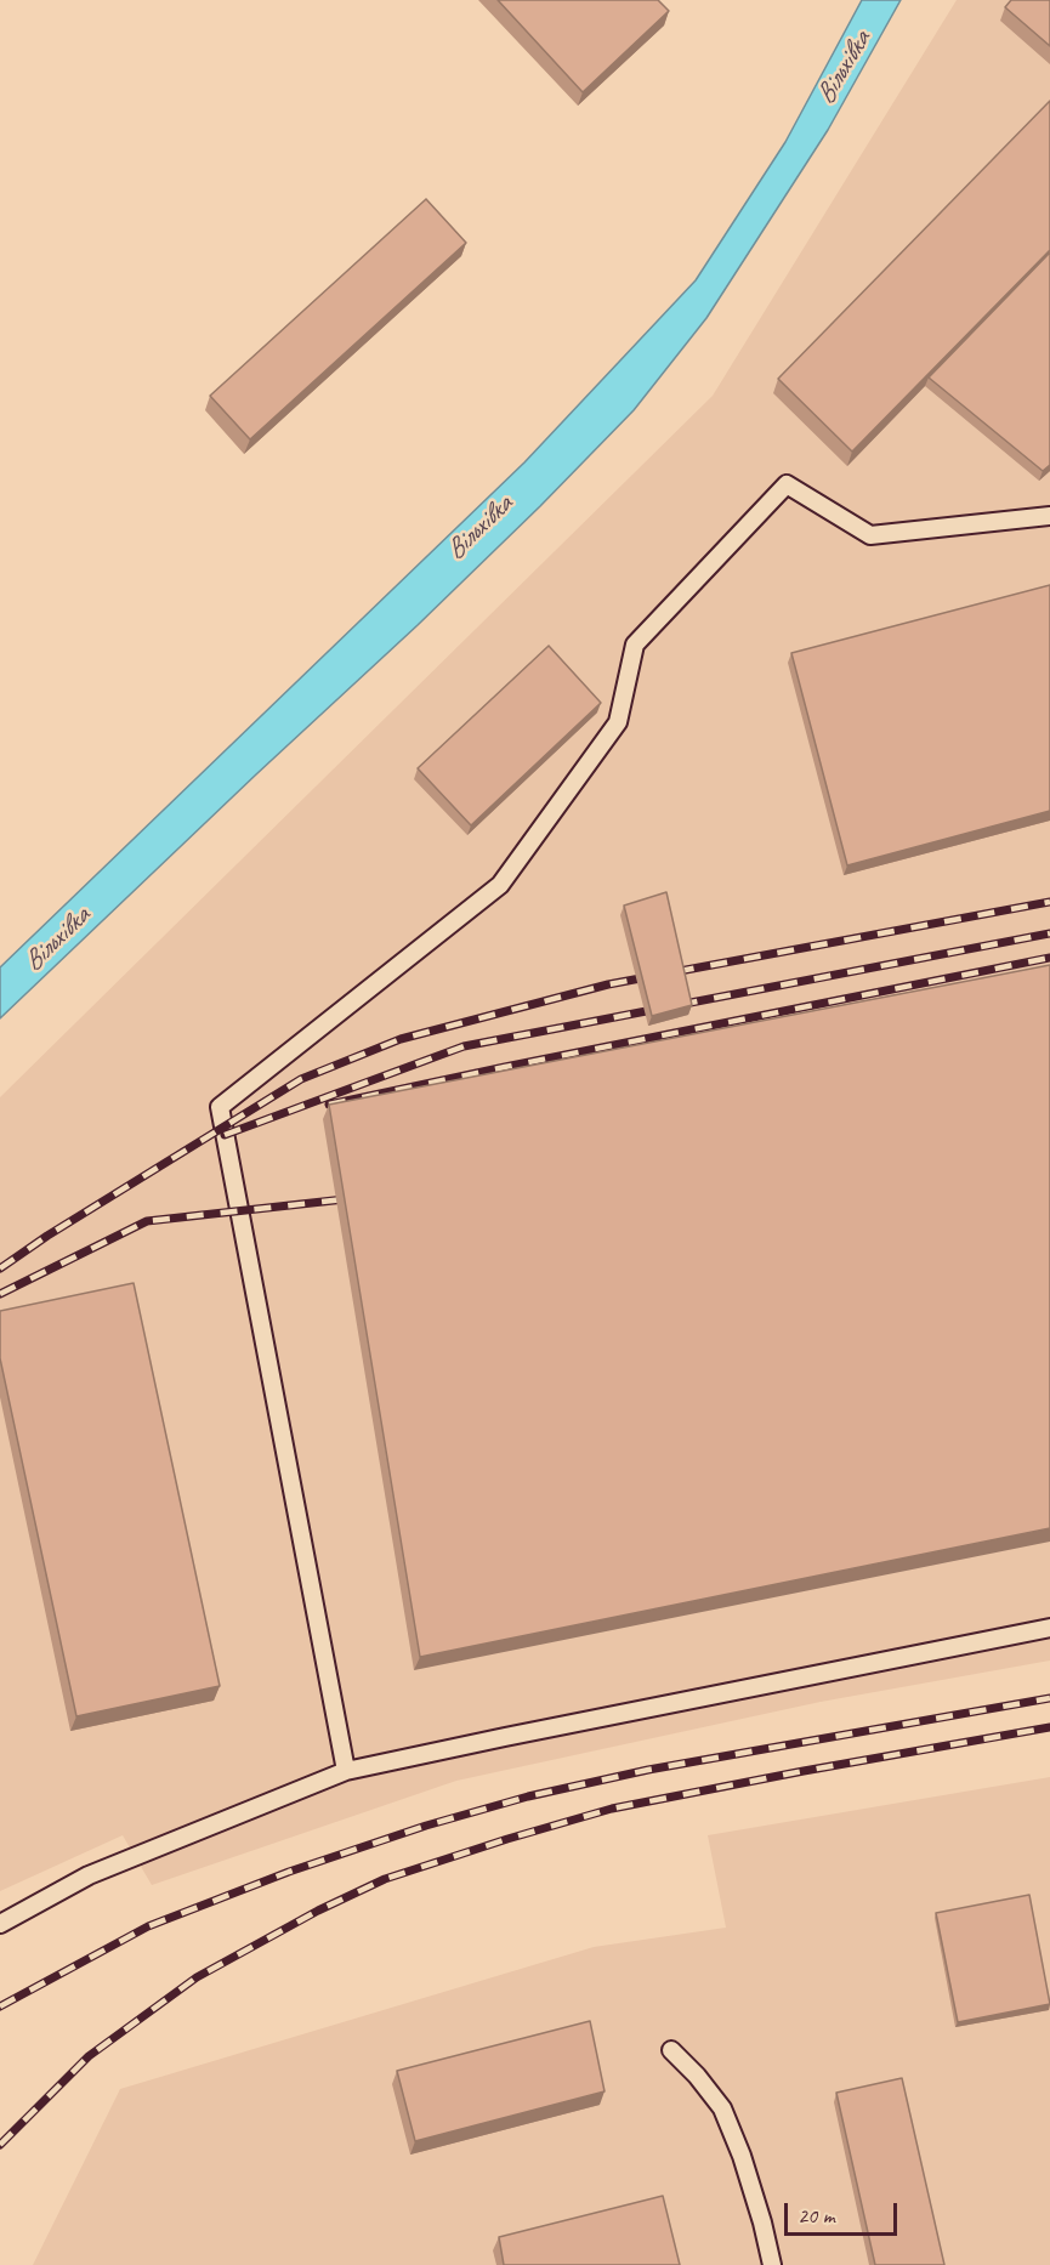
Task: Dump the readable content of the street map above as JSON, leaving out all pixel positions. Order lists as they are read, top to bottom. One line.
{"water":["Вільхівка"],"scale_bar":"20 m"}
